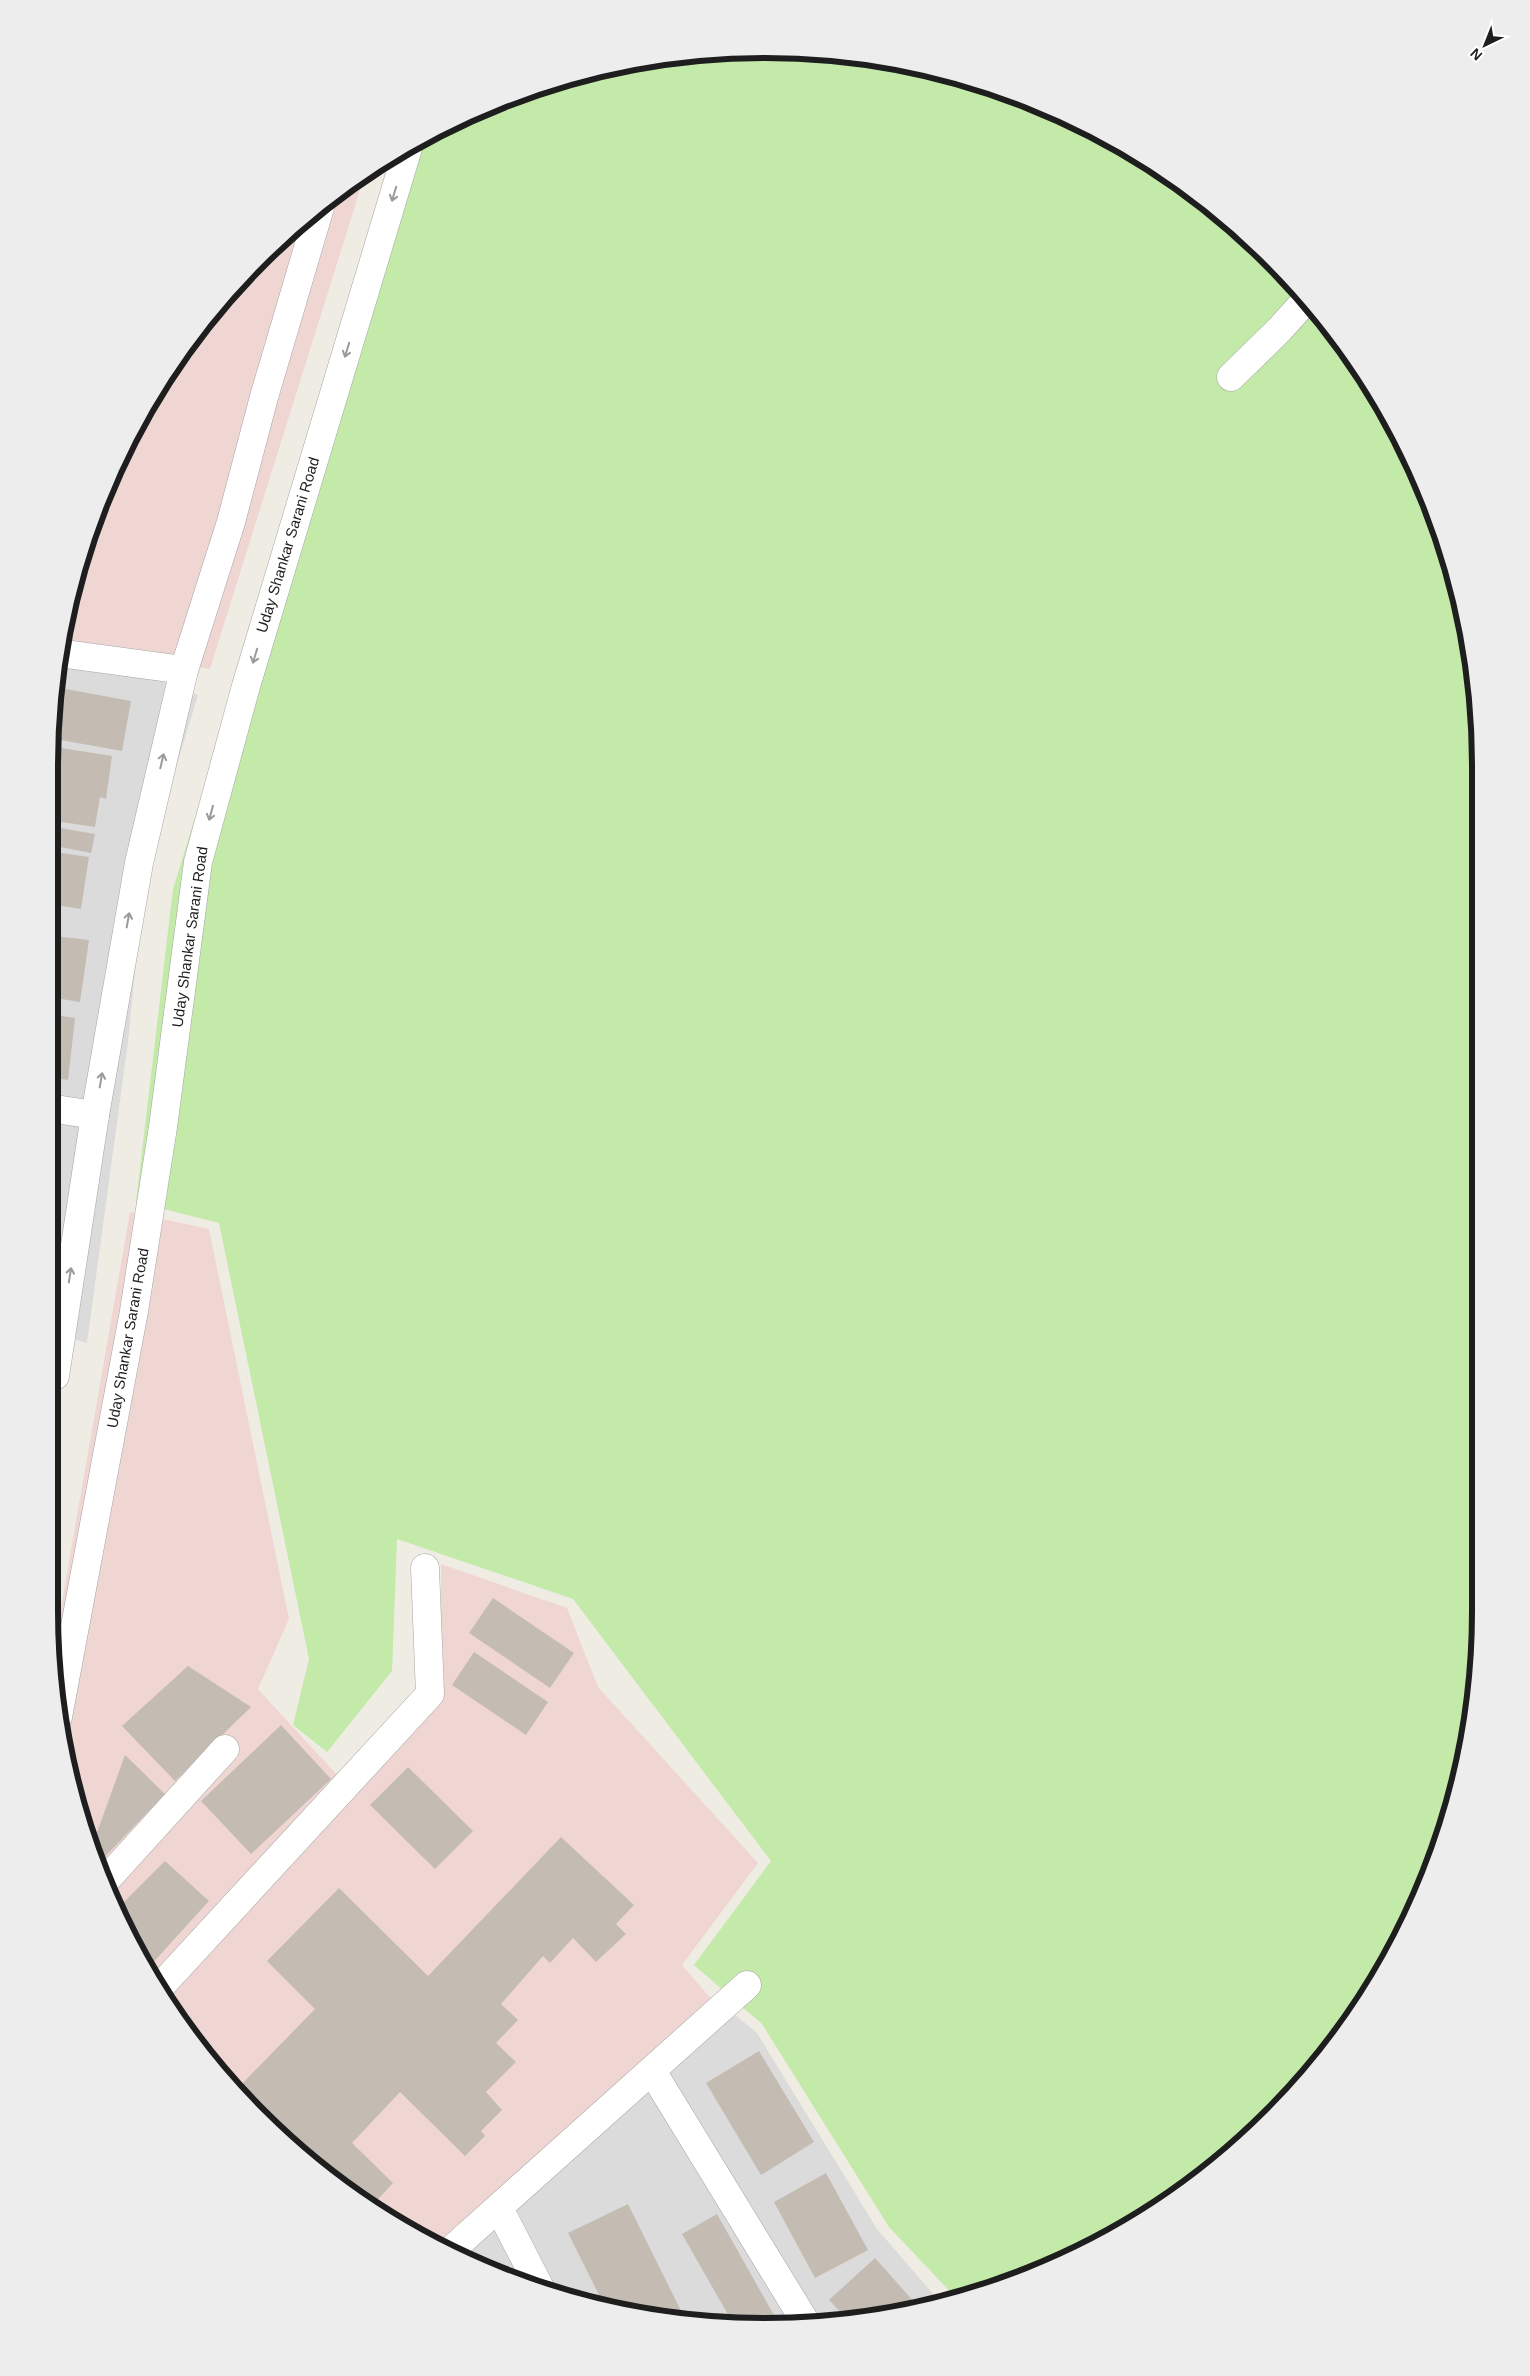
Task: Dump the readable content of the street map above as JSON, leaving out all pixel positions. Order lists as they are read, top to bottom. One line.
{"streets":{"street":["Uday Shankar Sarani Road"]},"north":"bottom left"}
